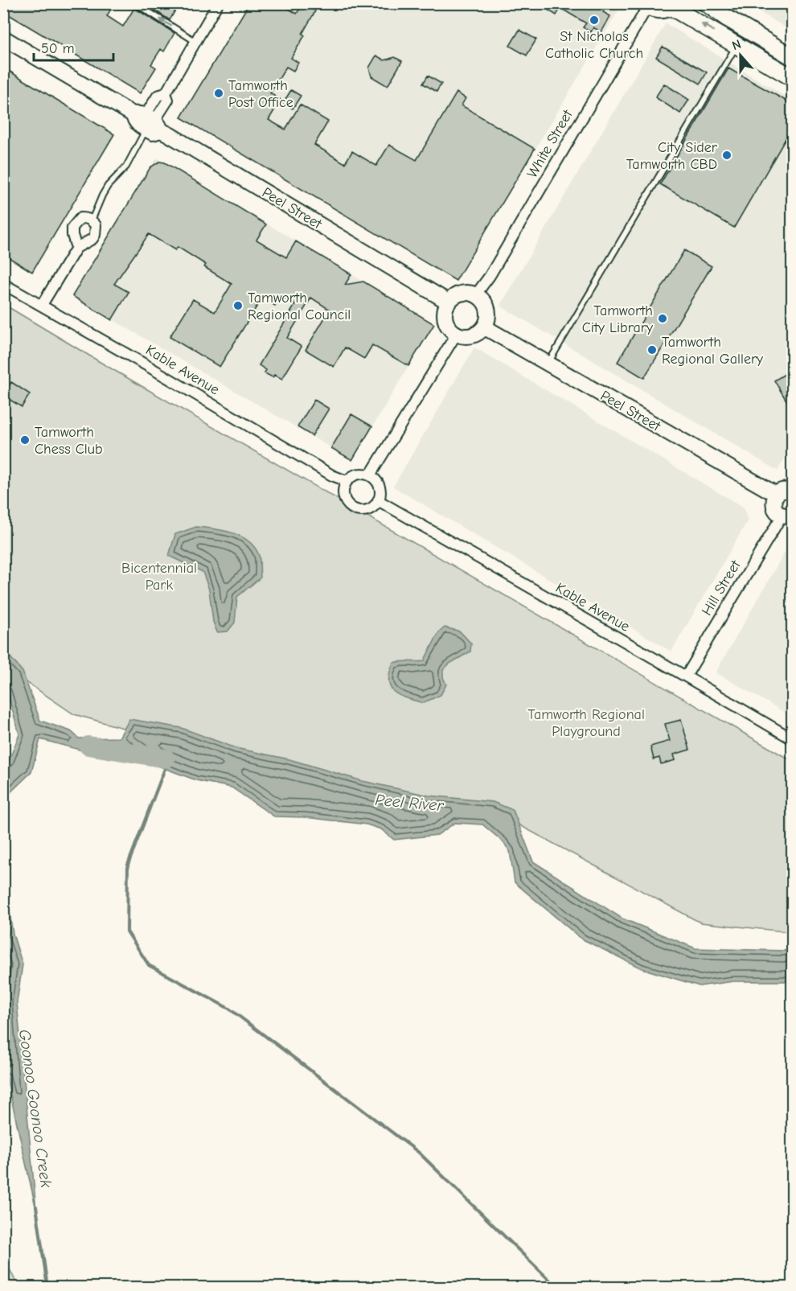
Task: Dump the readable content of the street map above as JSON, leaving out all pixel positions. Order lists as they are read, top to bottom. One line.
{"streets":{"main road":["Peel Street"],"street":["White Street","Kable Avenue","Hill Street"]},"crossings":[["White Street","Peel Street"],["Kable Avenue","Hill Street"]],"water":["Peel River","Goonoo Goonoo Creek"],"parks":["Bicentennial Park","Tamworth Regional Playground"],"places":["St Nicholas Catholic Church","Tamworth Post Office","City Sider Tamworth CBD","Tamworth Regional Council","Tamworth City Library","Tamworth Regional Gallery","Tamworth Chess Club"],"scale_bar":"50 m","north":"top"}
